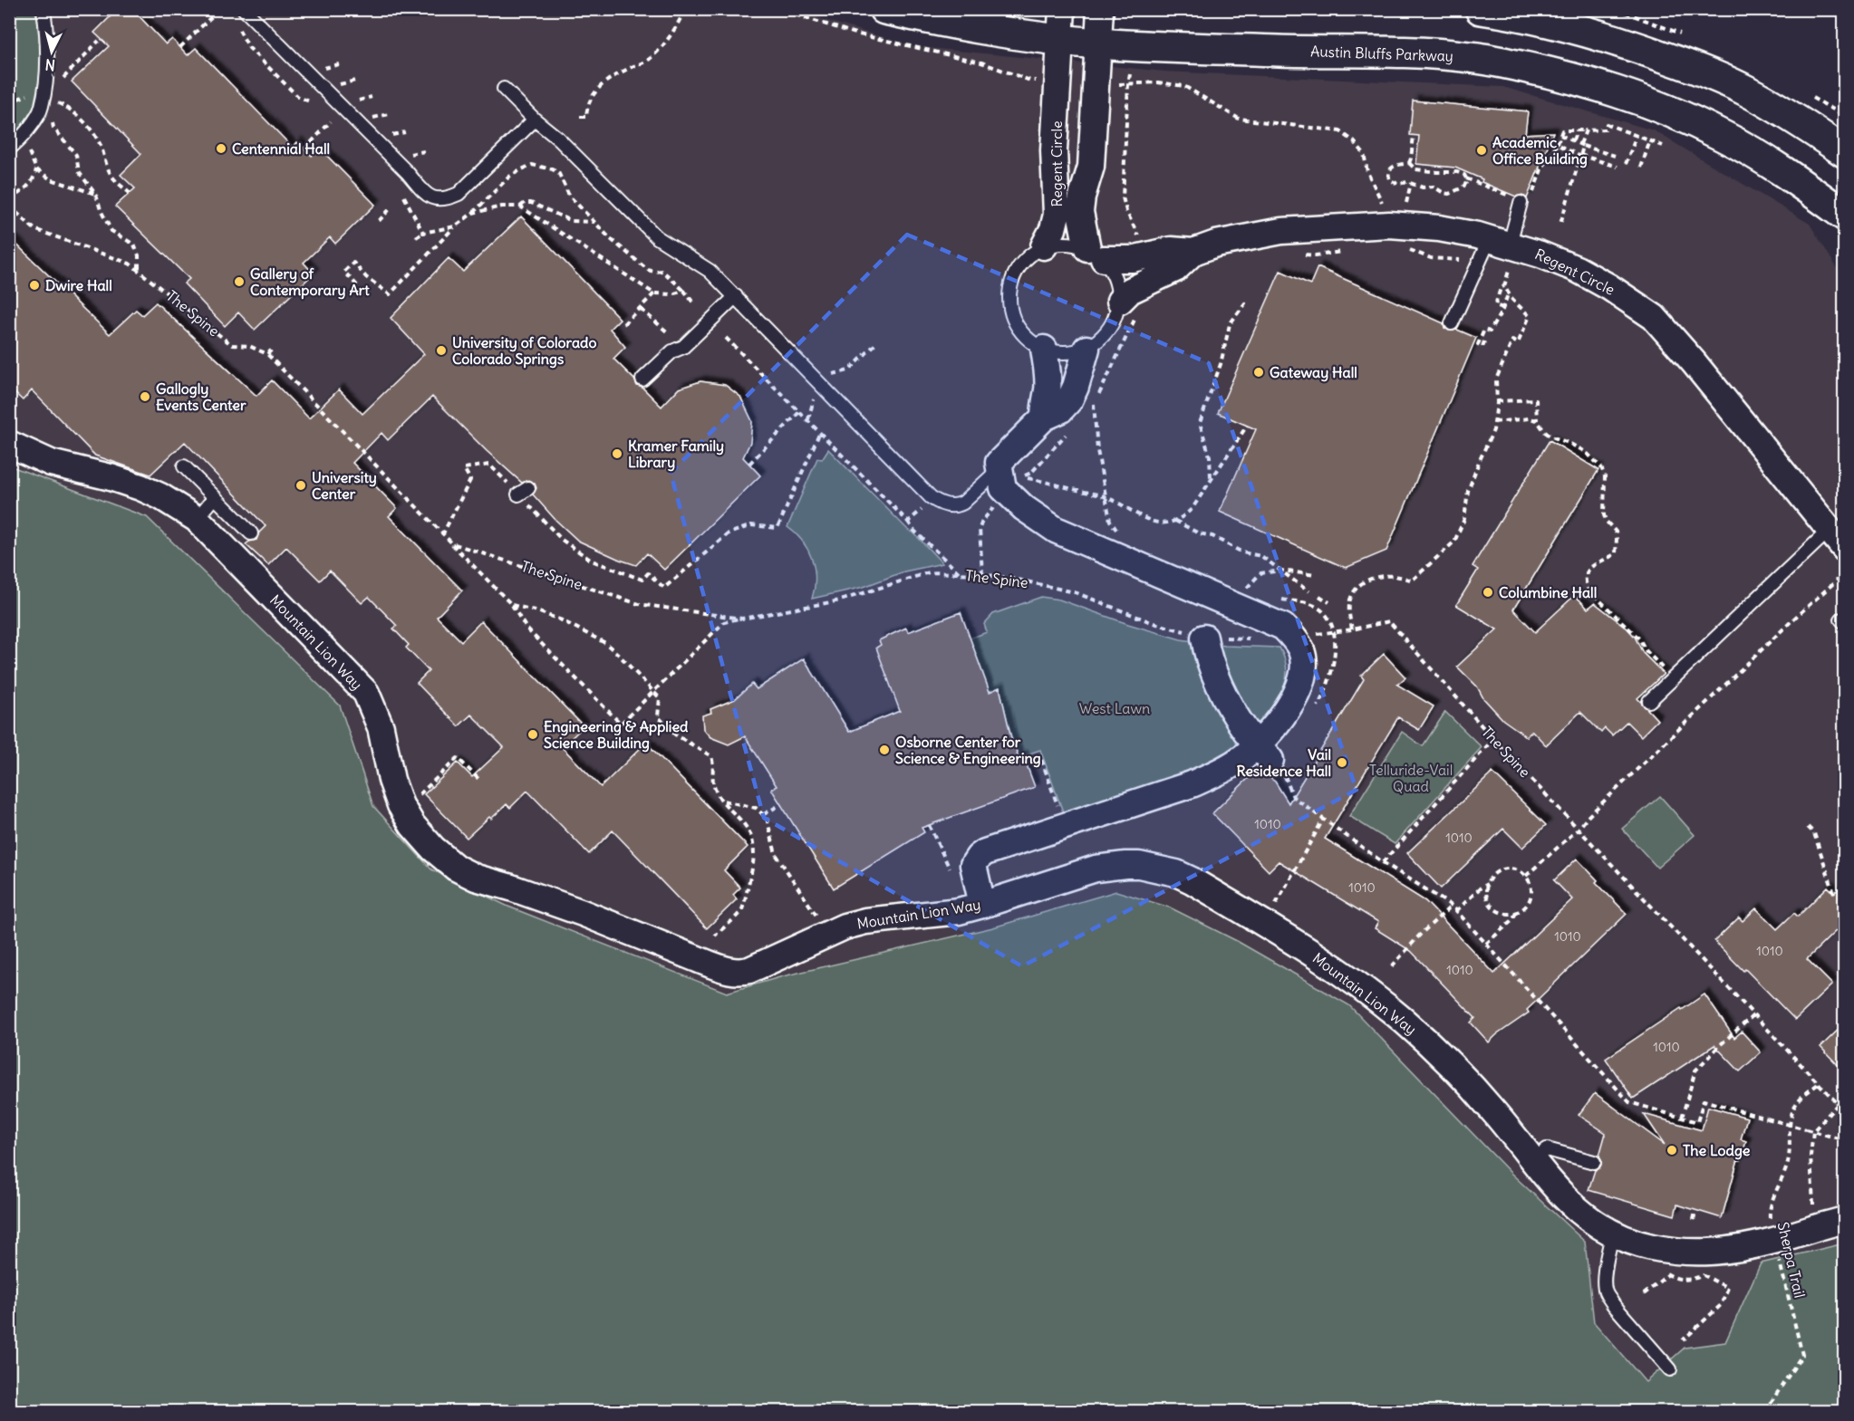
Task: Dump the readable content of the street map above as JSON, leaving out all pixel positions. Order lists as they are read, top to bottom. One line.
{"streets":{"main road":["Austin Bluffs Parkway"],"street":["Regent Circle","Mountain Lion Way"],"path":["The Spine","Sherpa Trail"]},"crossings":[["Austin Bluffs Parkway","Regent Circle"],["The Spine","Sherpa Trail"],["Mountain Lion Way","Sherpa Trail"]],"parks":["West Lawn","Telluride-Vail Quad"],"places":["Centennial Hall","Academic Office Building","Gallery of Contemporary Art","Dwire Hall","University of Colorado Colorado Springs","Gateway Hall","Gallogly Events Center","Kramer Family Library","University Center","Columbine Hall","Engineering & Applied Science Building","Osborne Center for Science & Engineering","Vail Residence Hall","The Lodge"],"house_numbers":["1010","1010","1010","1010","1010","1010","1010"],"north":"bottom"}
